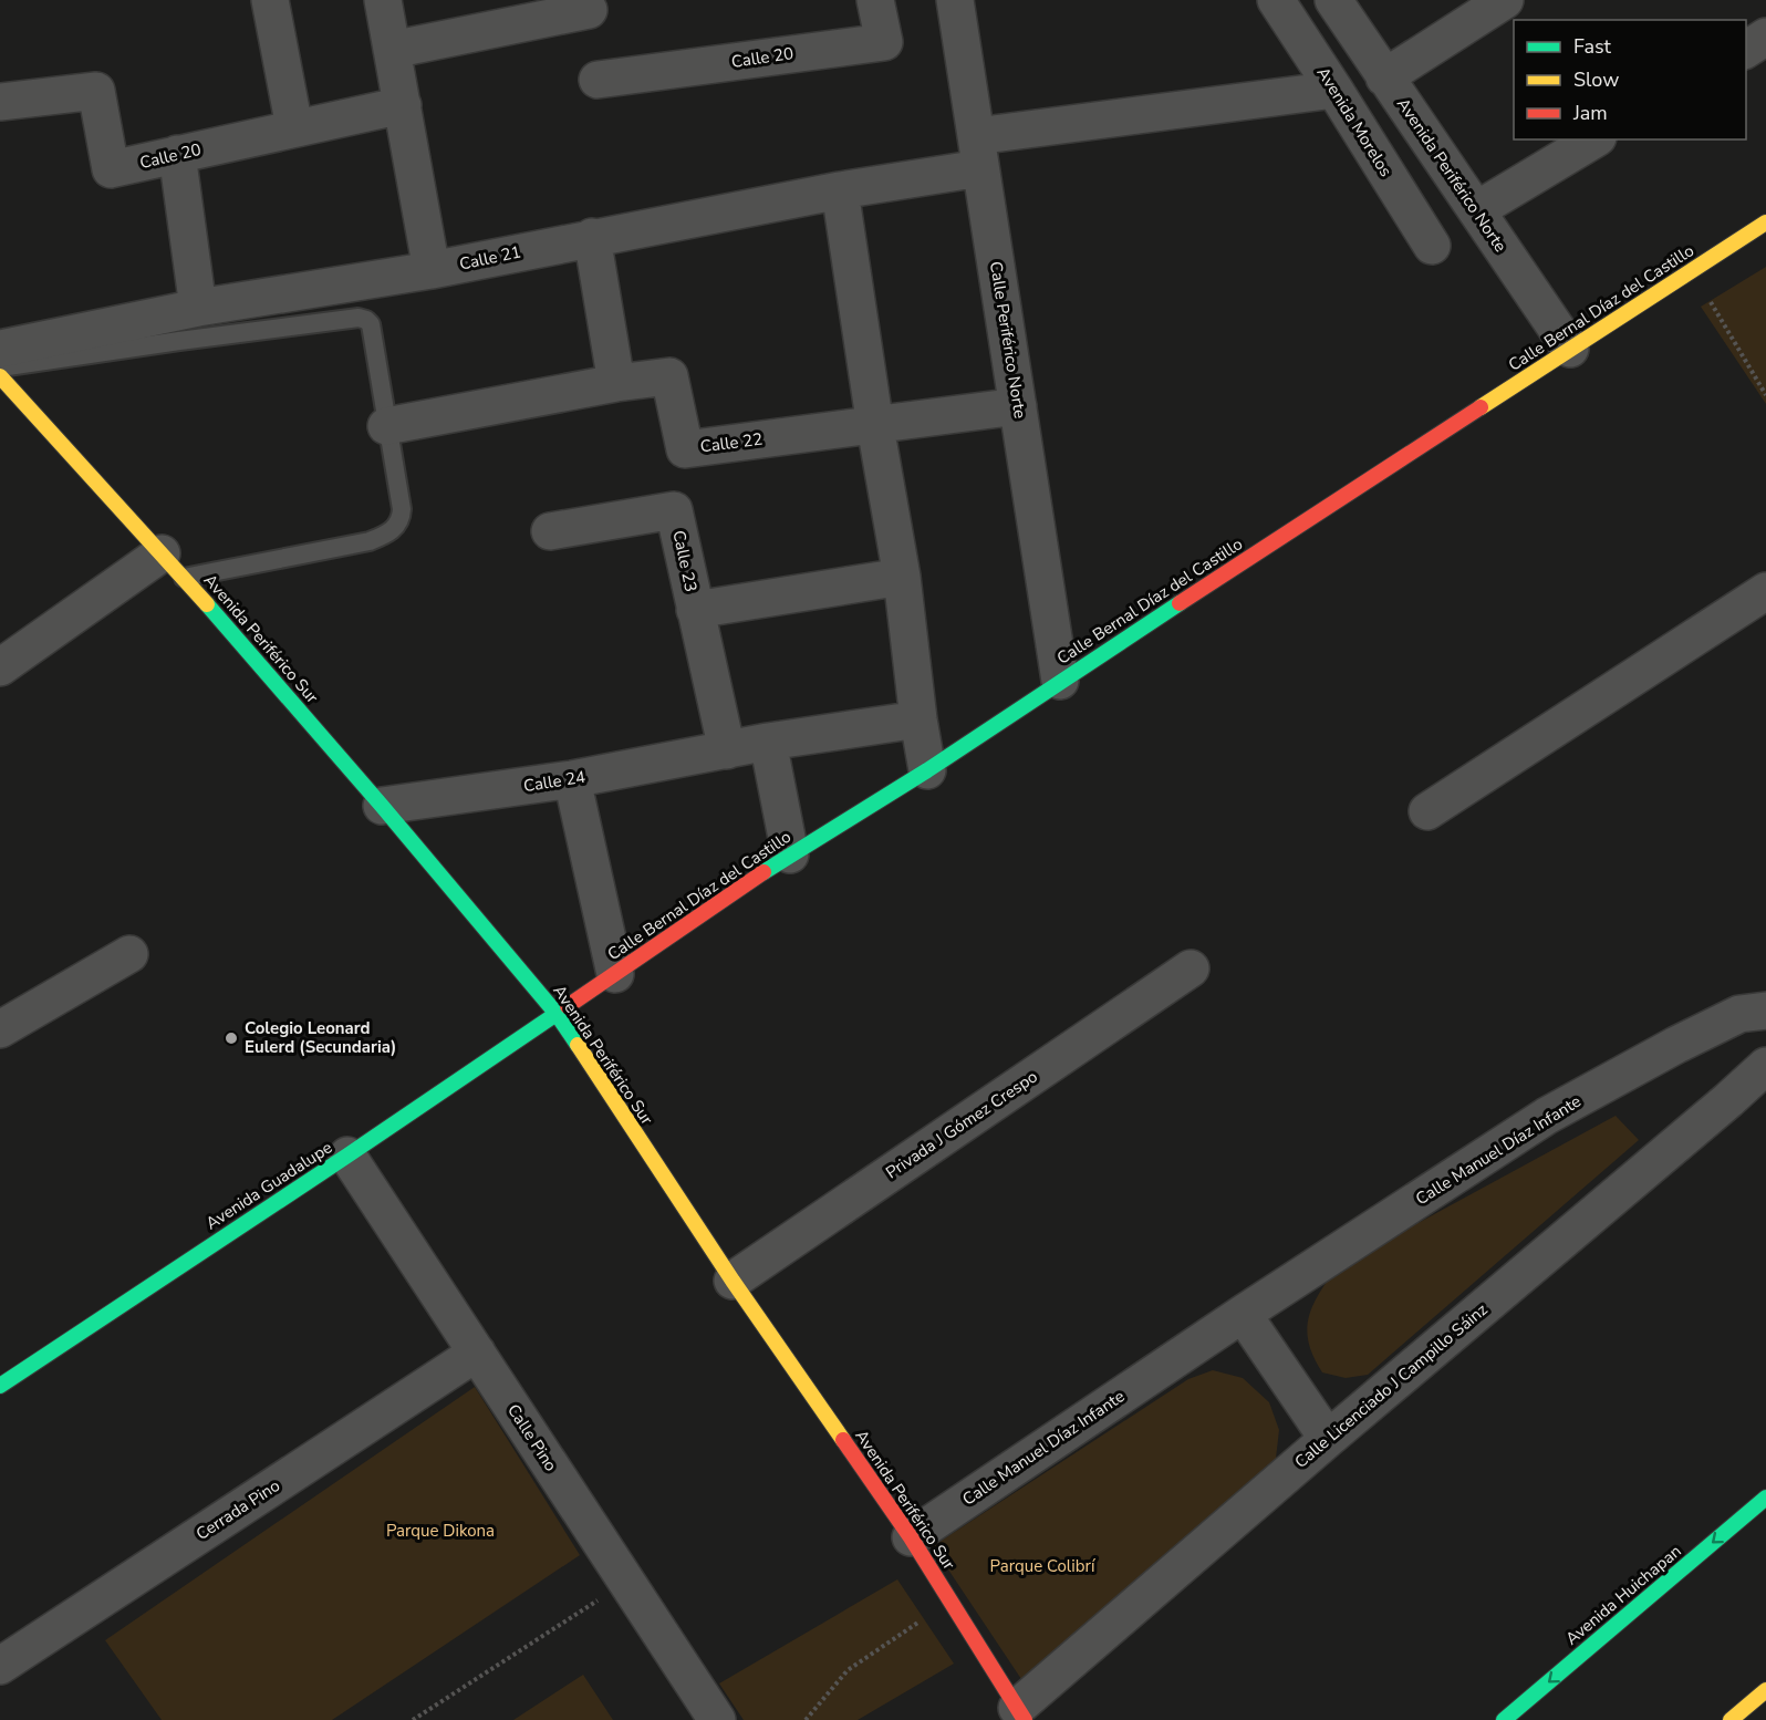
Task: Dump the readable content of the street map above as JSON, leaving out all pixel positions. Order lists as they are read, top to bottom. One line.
{"streets":{"street":["Calle 20","Avenida Morelos","Avenida Periférico Norte","Calle 21","Calle Bernal Díaz del Castillo","Calle Periférico Norte","Calle 22","Calle 23","Avenida Periférico Sur","Calle 24","Privada J Gómez Crespo","Calle Manuel Díaz Infante","Avenida Guadalupe","Calle Licenciado J Campillo Sáinz","Calle Pino","Cerrada Pino","Avenida Huichapan"]},"crossings":[["Avenida Morelos","Calle 21"],["Avenida Periférico Norte","Calle Bernal Díaz del Castillo"],["Calle 21","Calle Periférico Norte"],["Calle Bernal Díaz del Castillo","Calle Periférico Norte"],["Calle Bernal Díaz del Castillo","Avenida Periférico Sur"],["Calle Bernal Díaz del Castillo","Avenida Guadalupe"],["Calle Periférico Norte","Calle 22"],["Avenida Periférico Sur","Calle 24"],["Avenida Periférico Sur","Privada J Gómez Crespo"],["Avenida Periférico Sur","Calle Manuel Díaz Infante"],["Avenida Periférico Sur","Avenida Guadalupe"],["Avenida Periférico Sur","Calle Licenciado J Campillo Sáinz"],["Avenida Guadalupe","Calle Pino"],["Calle Pino","Cerrada Pino"]],"one_way":["Avenida Huichapan"],"parks":["Parque Dikona","Parque Colibrí"],"places":["Colegio Leonard Eulerd (Secundaria)"],"legend":["Fast","Slow","Jam"]}
